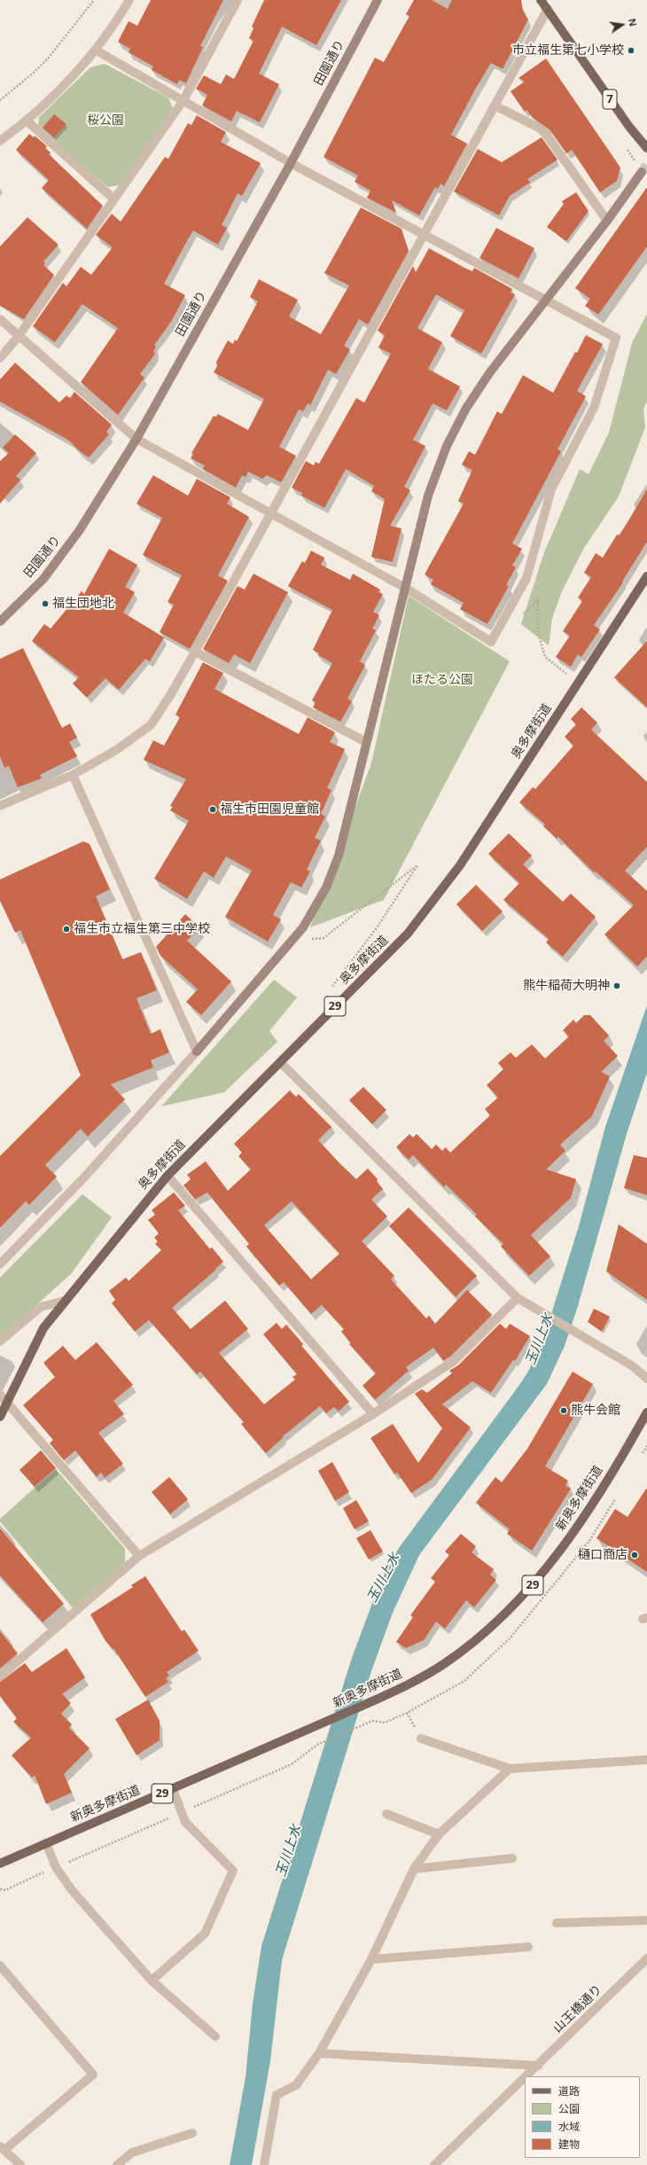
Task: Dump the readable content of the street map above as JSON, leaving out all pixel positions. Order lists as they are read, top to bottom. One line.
{"streets":{"main road":["7","奥多摩街道","29","新奥多摩街道"],"street":["田園通り","山王橋通り"]},"water":["玉川上水"],"parks":["桜公園","ほたる公園"],"places":["市立福生第七小学校","福生団地北","福生市田園児童館","福生市立福生第三中学校","熊牛稲荷大明神","熊牛会館","樋口商店"],"legend":["道路","公園","水域","建物"],"north":"right"}
